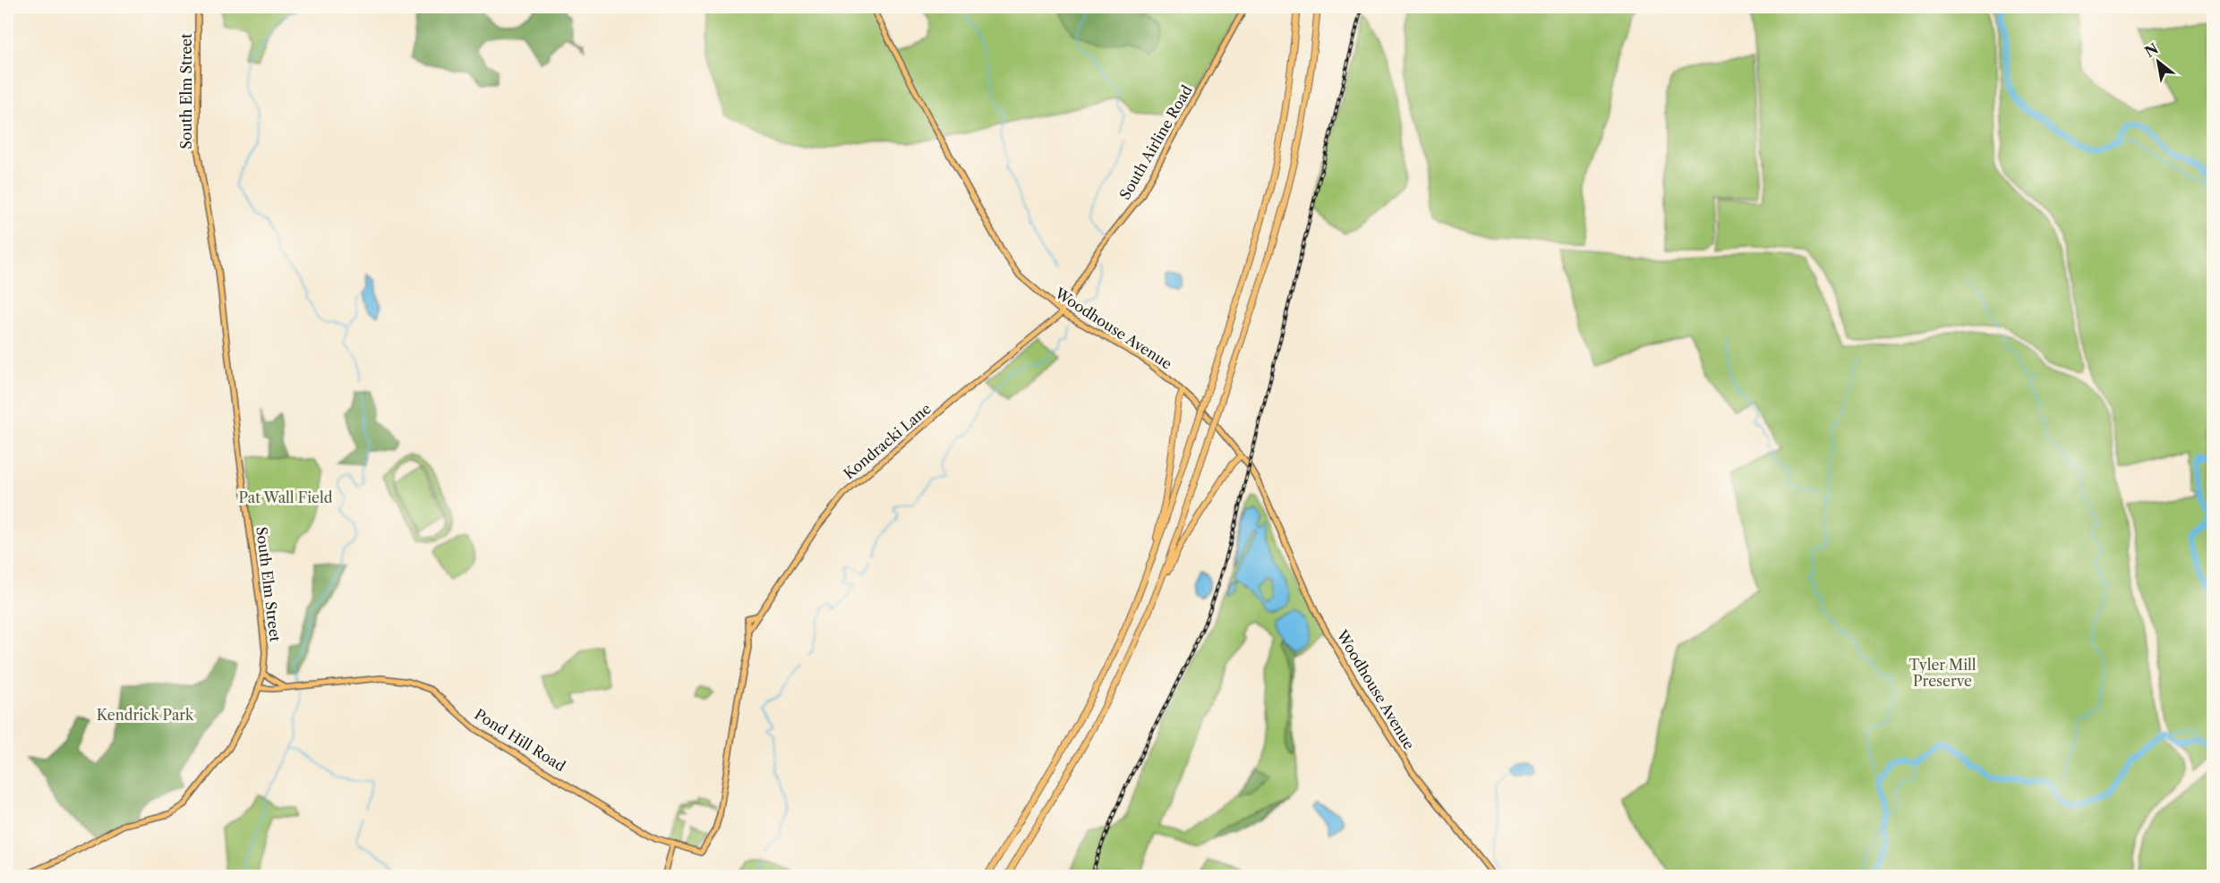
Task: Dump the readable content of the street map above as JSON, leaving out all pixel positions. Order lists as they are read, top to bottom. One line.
{"streets":{"main road":["South Elm Street","South Airline Road","Woodhouse Avenue","Kondracki Lane","Pond Hill Road"]},"crossings":[["South Elm Street","Pond Hill Road"],["South Airline Road","Woodhouse Avenue"],["South Airline Road","Kondracki Lane"],["Woodhouse Avenue","Kondracki Lane"],["Kondracki Lane","Pond Hill Road"]],"parks":["Pat Wall Field","Tyler Mill Preserve","Kendrick Park"],"north":"top left"}
